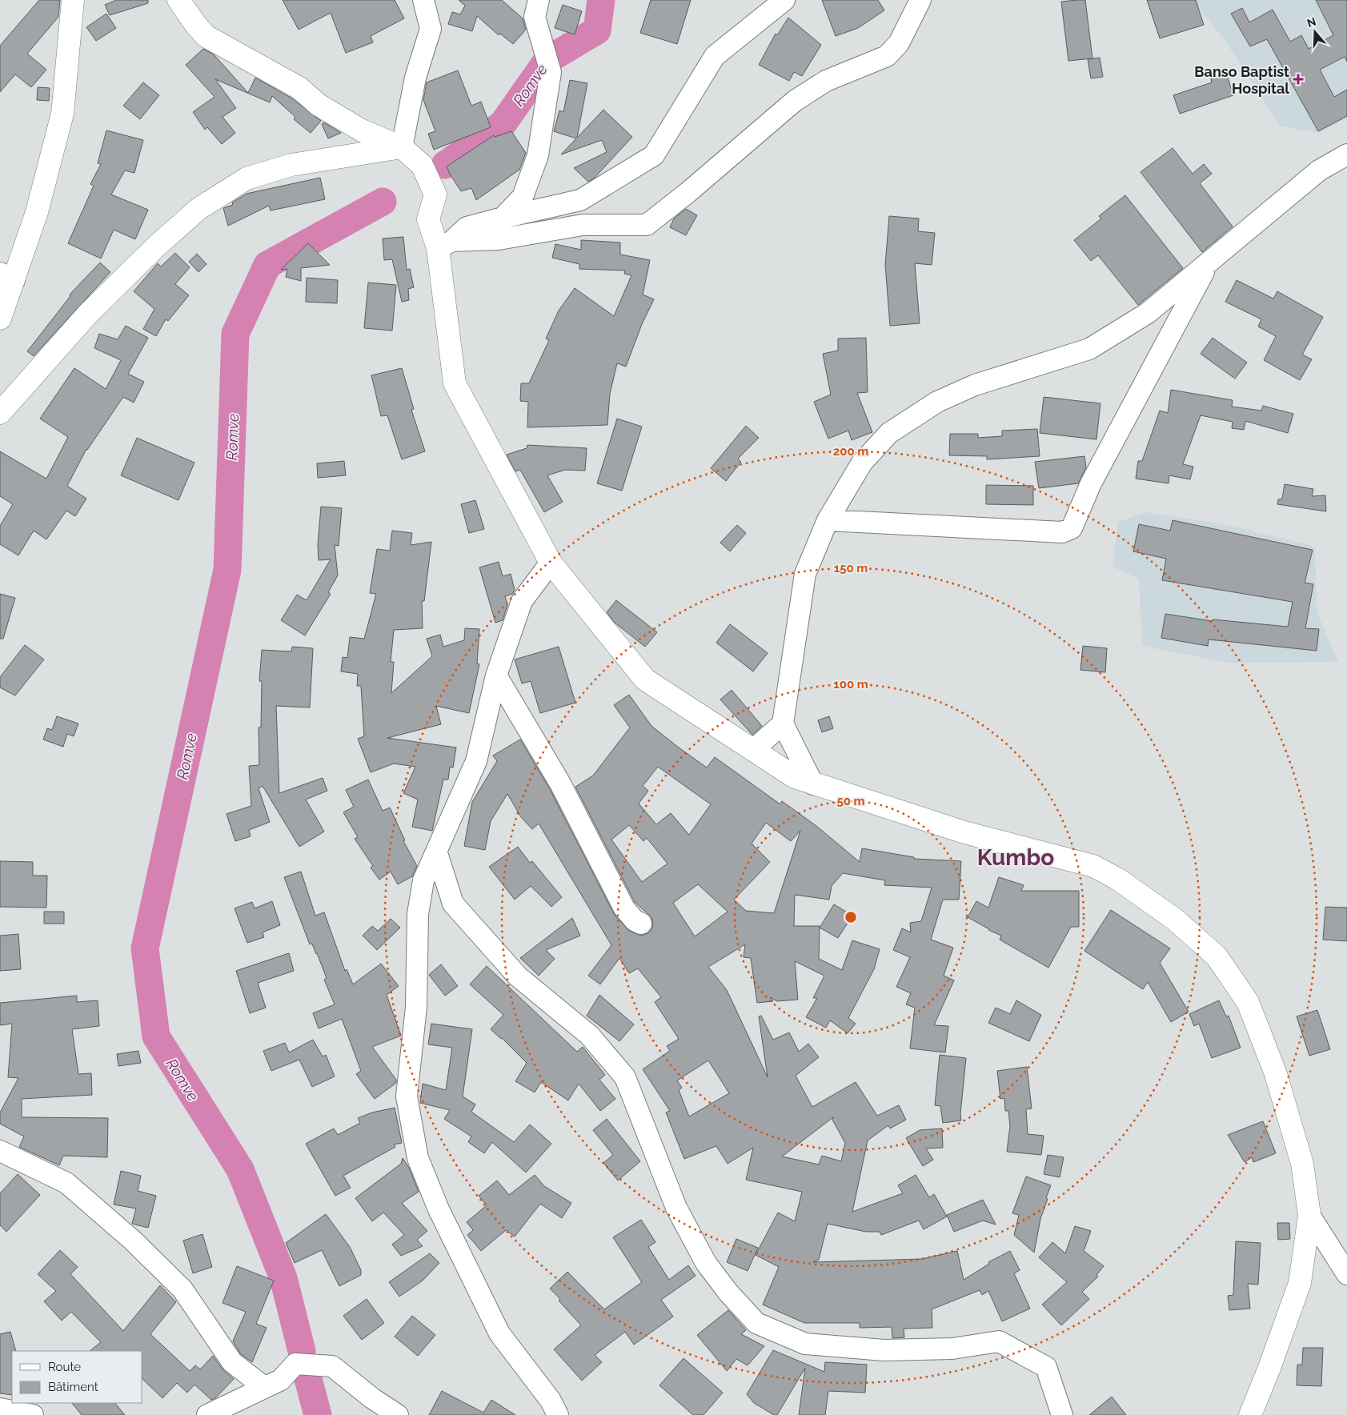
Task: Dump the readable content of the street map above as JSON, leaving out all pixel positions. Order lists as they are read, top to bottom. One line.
{"districts":["Kumbo"],"water":["Romve"],"places":{"health":["Banso Baptist Hospital"]},"legend":["Route","Bâtiment"],"north":"top","rings":["200 m","150 m","100 m","50 m"]}
